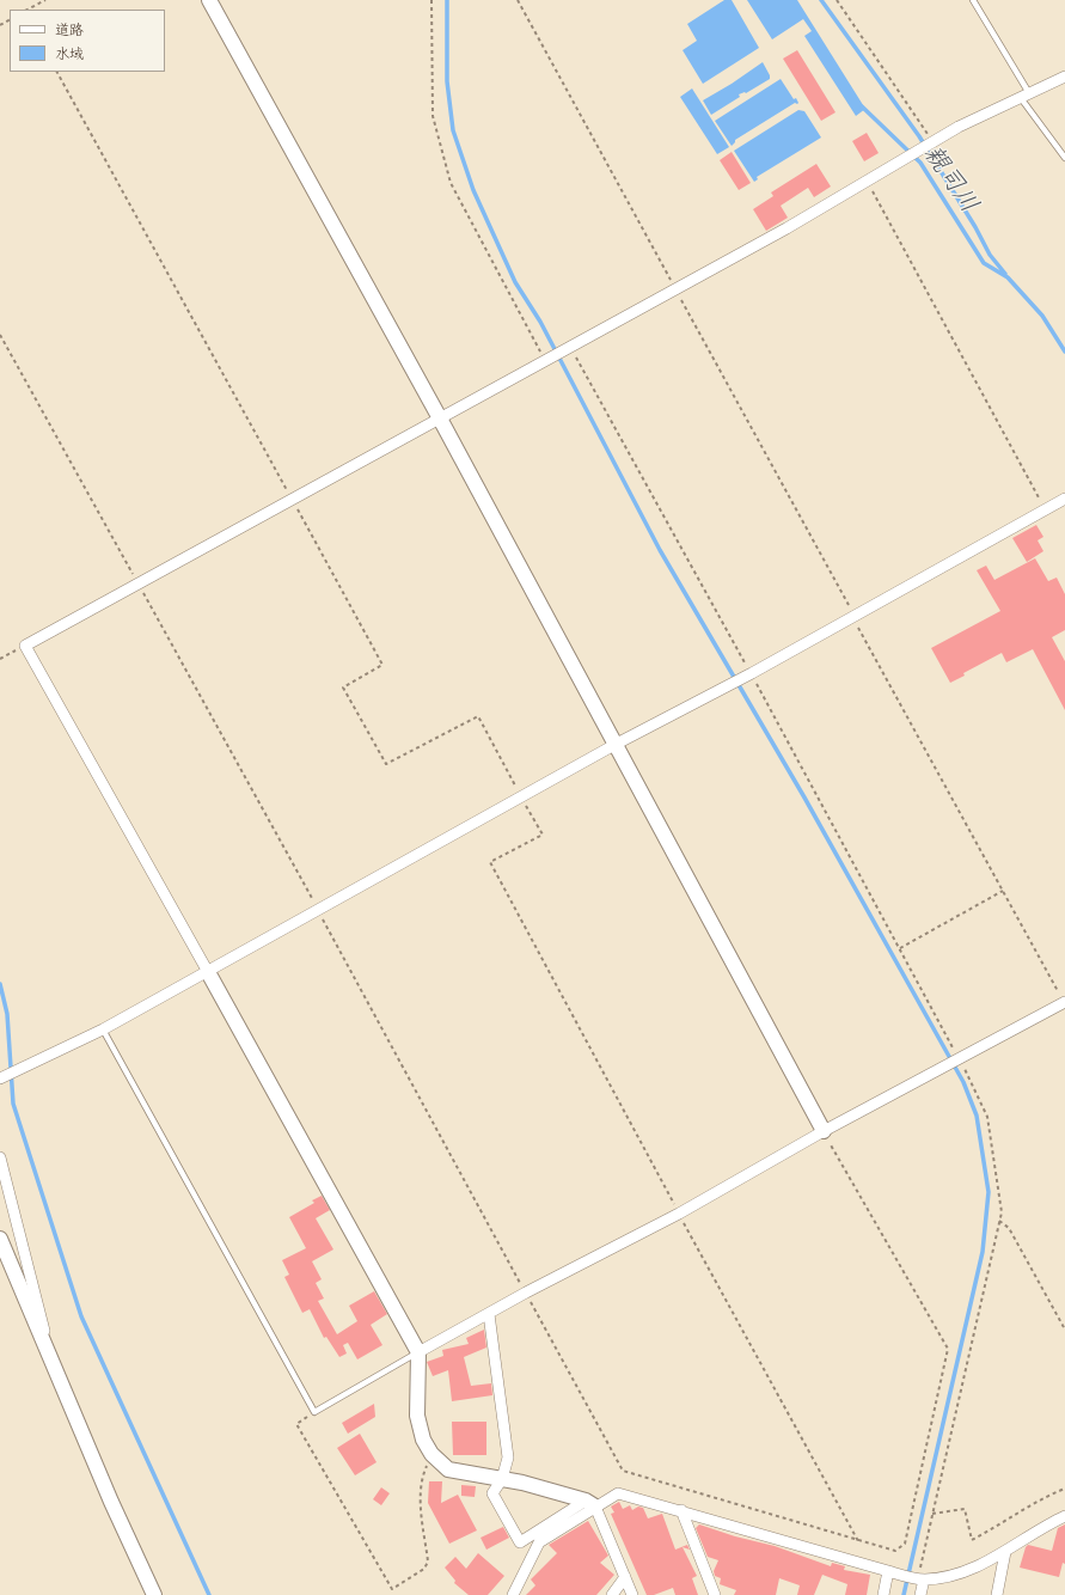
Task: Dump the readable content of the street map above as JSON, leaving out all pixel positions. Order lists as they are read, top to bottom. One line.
{"water":["親司川"],"legend":["道路","水域"]}
